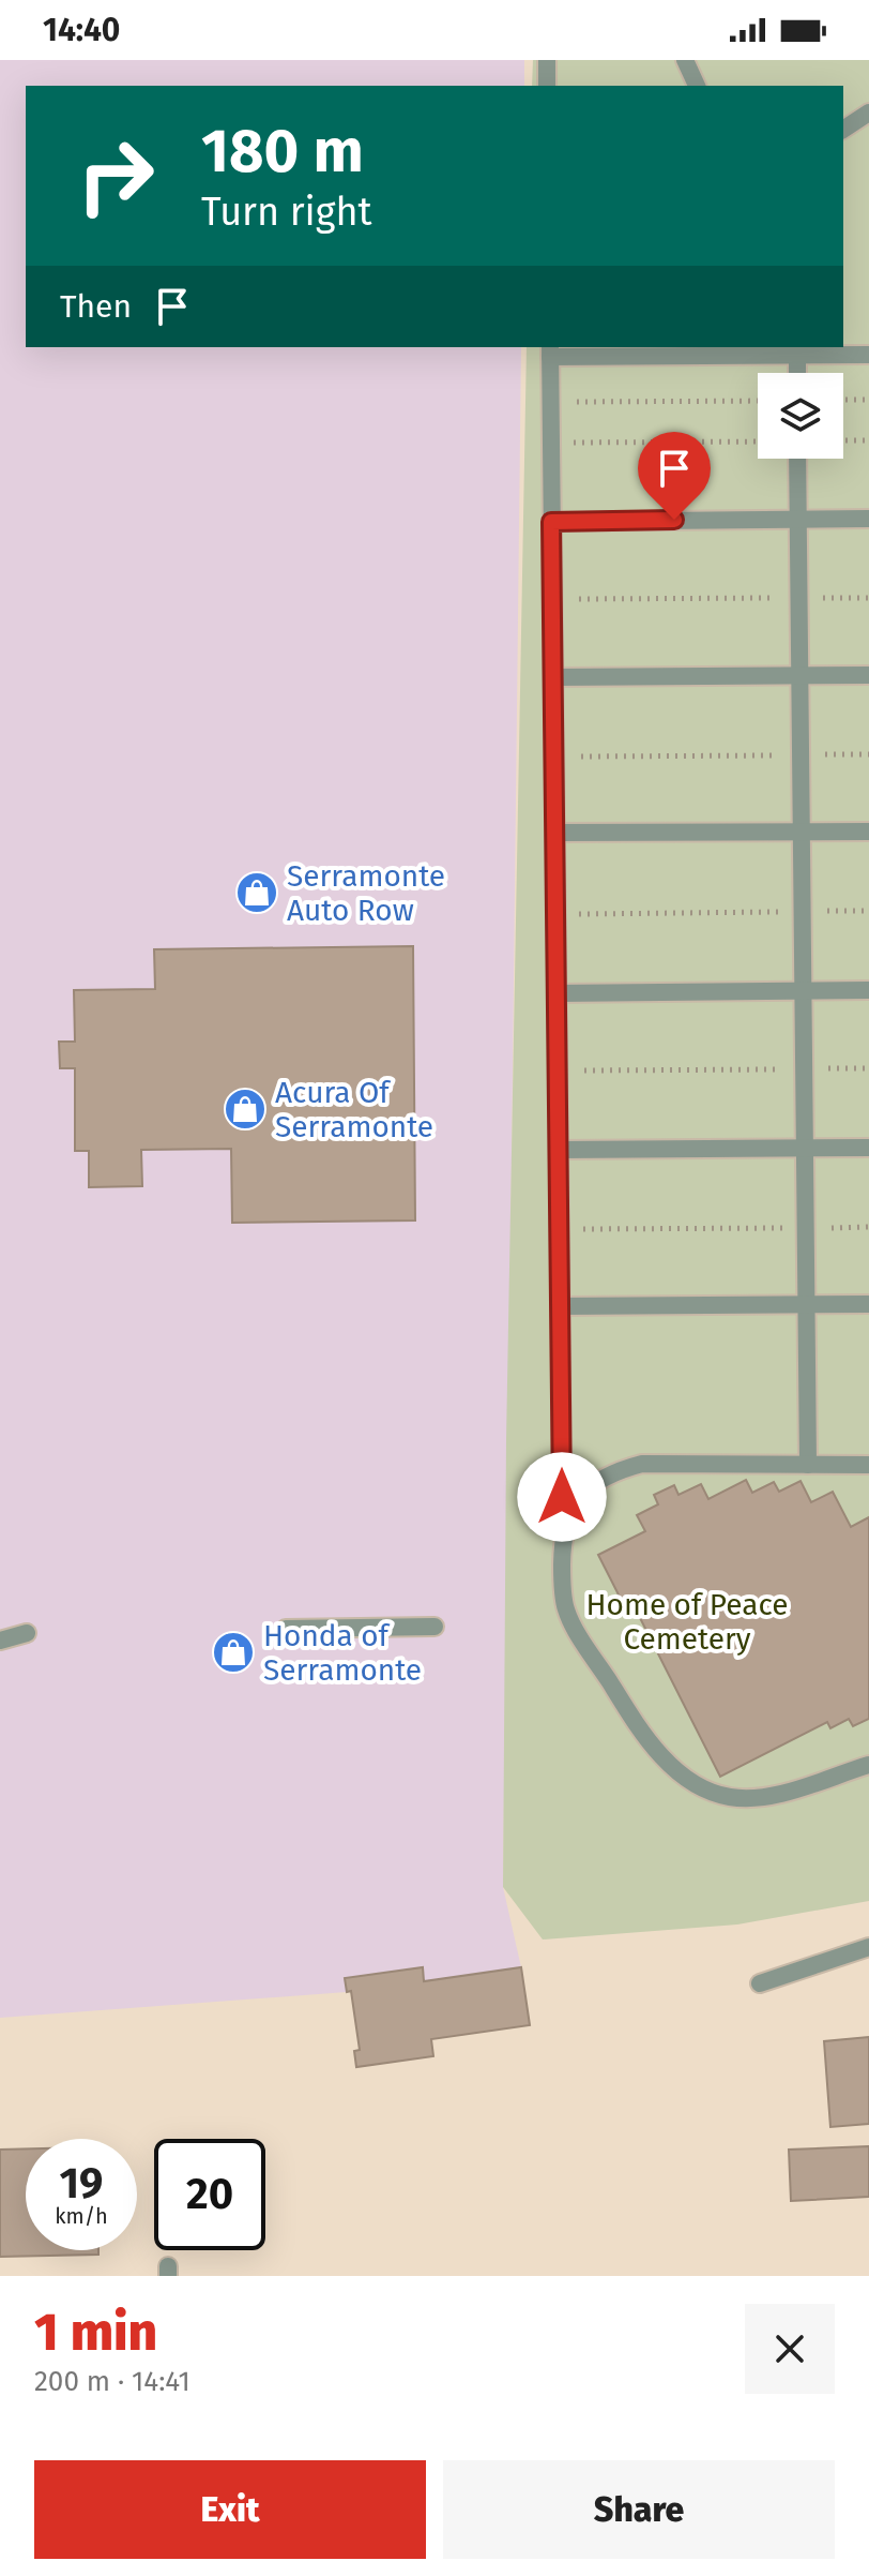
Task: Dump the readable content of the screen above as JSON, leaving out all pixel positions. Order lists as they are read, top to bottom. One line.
{"parks":["Home of Peace Cemetery"],"places":{"shop":["Serramonte Auto Row","Acura Of Serramonte","Honda of Serramonte"]},"page":{"status":"14:40","turn":["180 m","Turn right"],"then":"Then","speed":"19 km/h","limit":"20","heading":["1 min","200 m · 14:41"],"buttons":["Exit","Share"]}}
